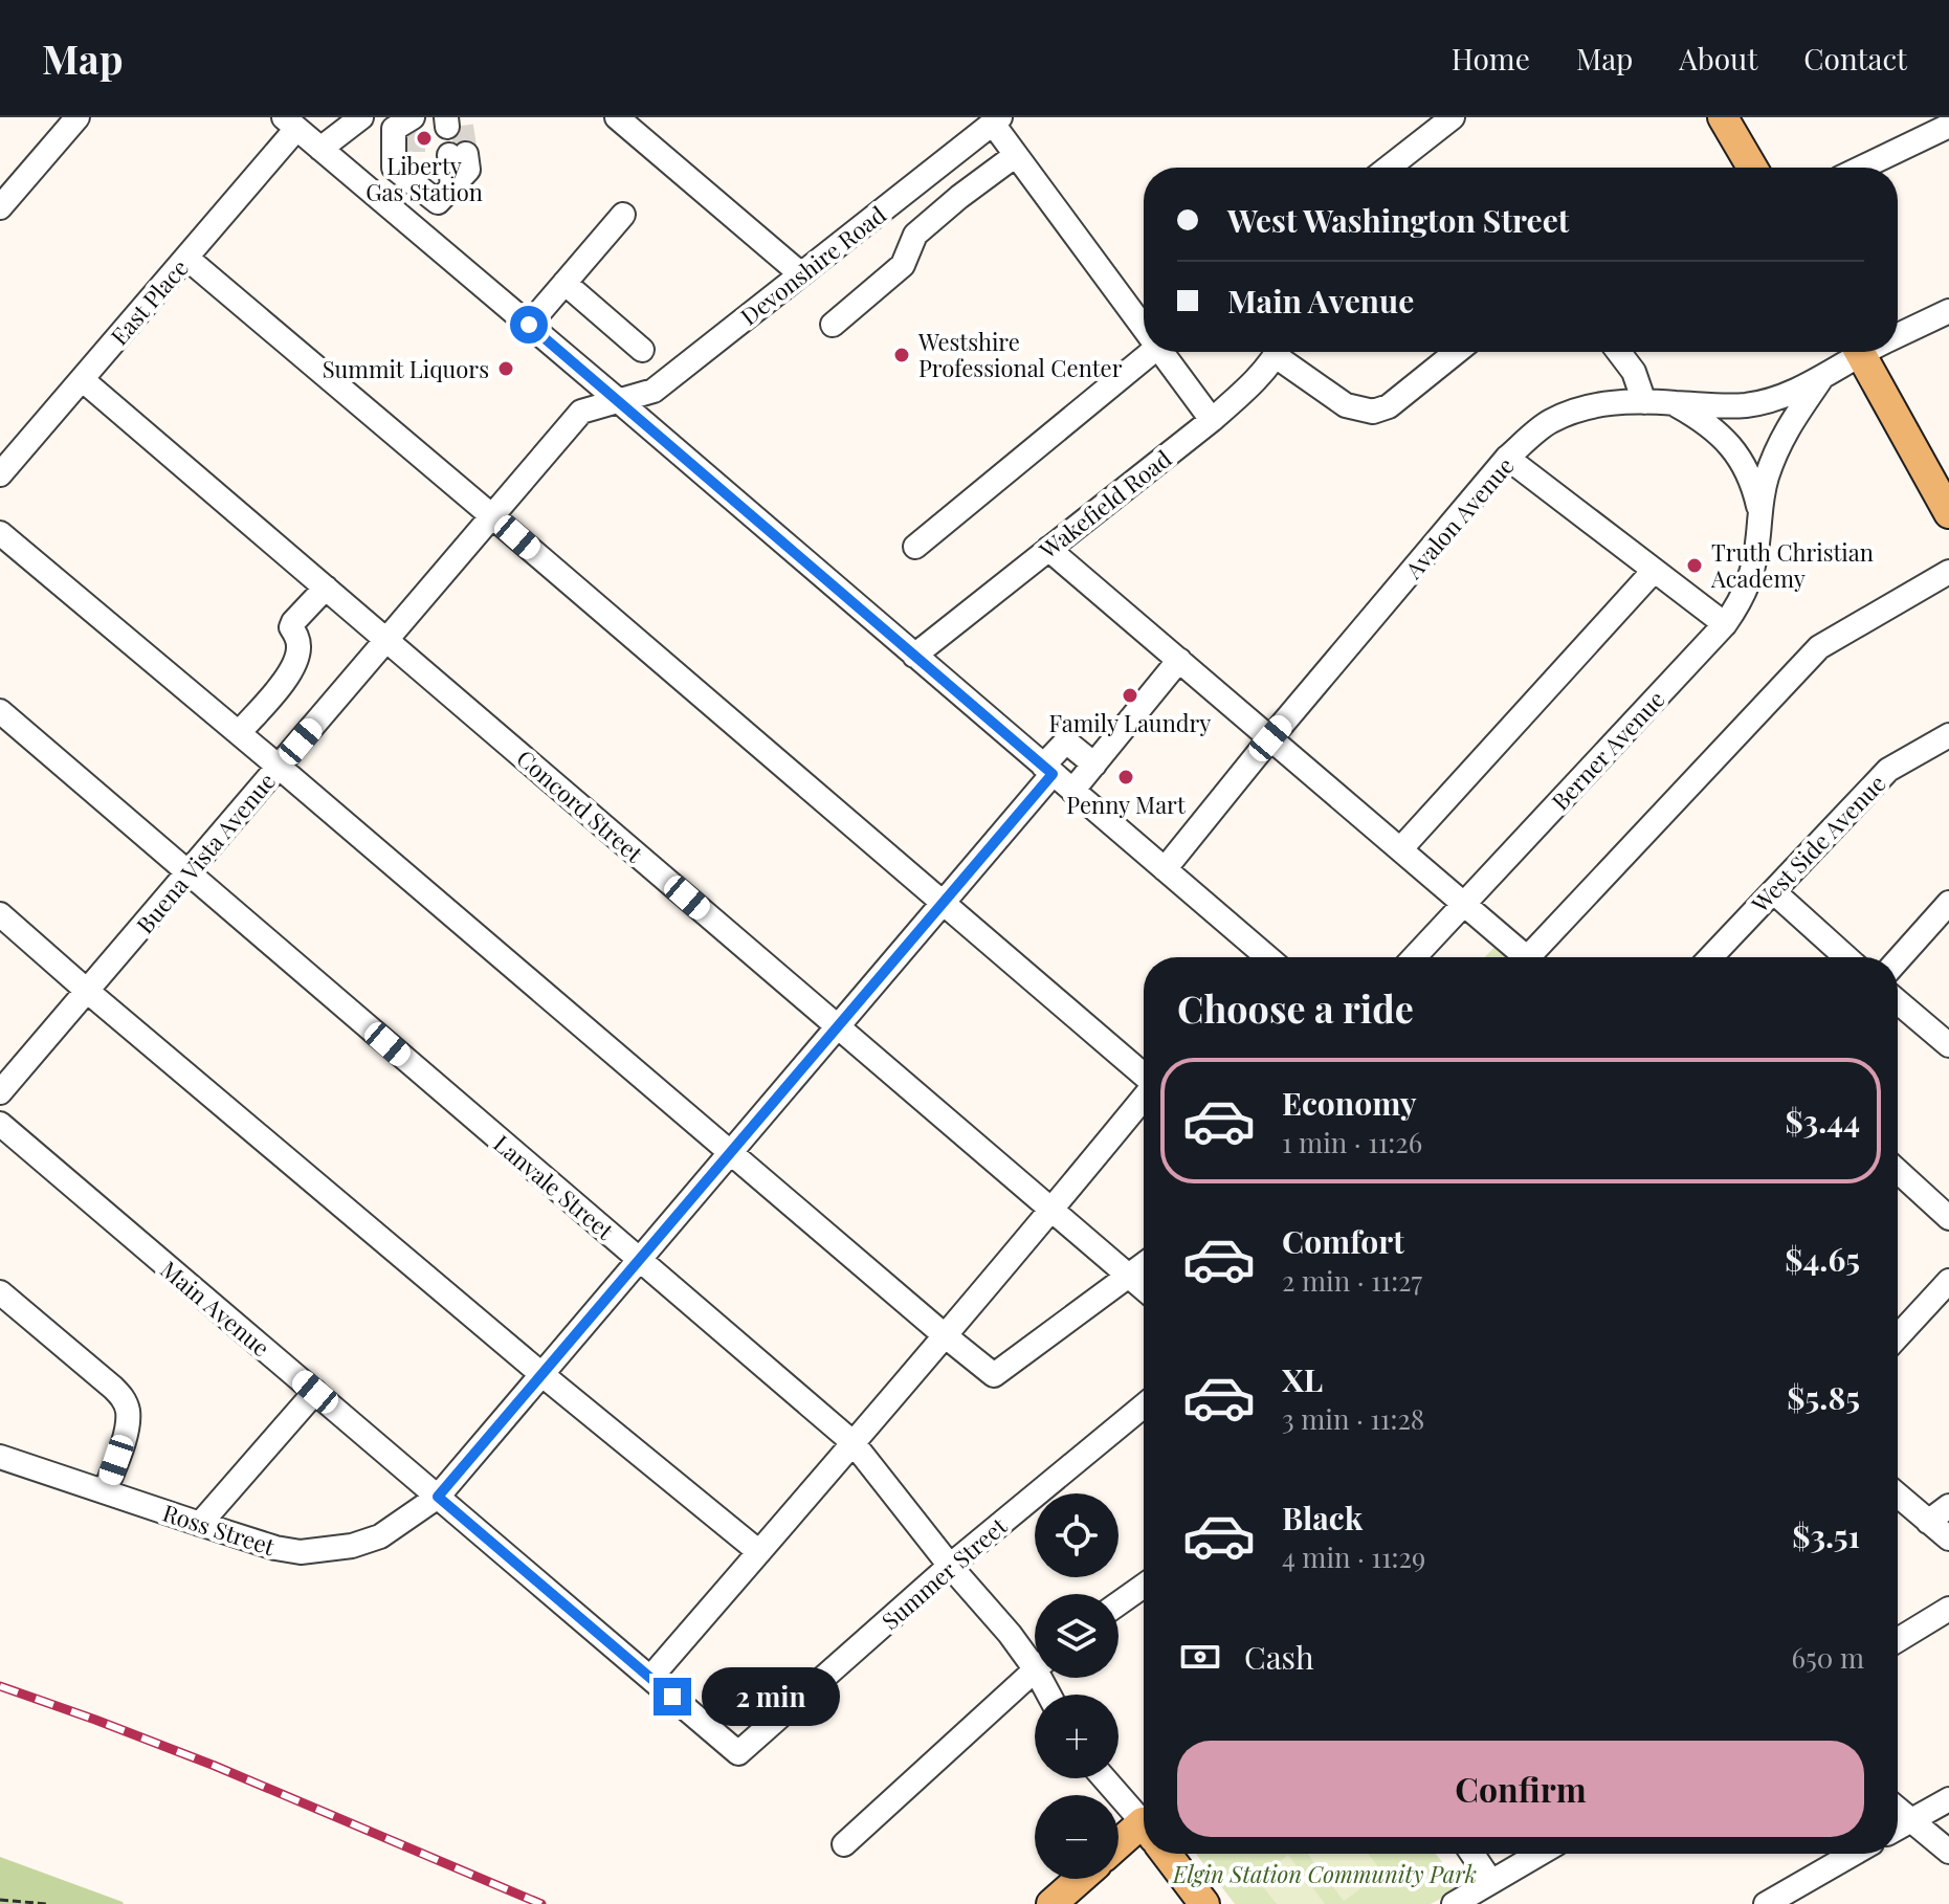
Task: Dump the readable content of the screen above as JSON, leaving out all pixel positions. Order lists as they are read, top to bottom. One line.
{"streets":{"street":["Devonshire Road","East Place","Wakefield Road","Avalon Avenue","Berner Avenue","Concord Street","West Side Avenue","Buena Vista Avenue","Lanvale Street","Main Avenue","Ross Street","Summer Street"]},"crossings":[["Devonshire Road","Buena Vista Avenue"],["East Place","Concord Street"],["Avalon Avenue","Berner Avenue"],["Concord Street","Buena Vista Avenue"],["Concord Street","Ross Street"],["Buena Vista Avenue","Lanvale Street"],["Lanvale Street","Ross Street"],["Lanvale Street","Summer Street"],["Main Avenue","Ross Street"],["Main Avenue","Summer Street"]],"parks":["Elgin Station Community Park"],"places":["Liberty Gas Station","Westshire Professional Center","Summit Liquors","Truth Christian Academy","Family Laundry","Penny Mart"],"page":{"header":"Map","nav":["Home","Map","About","Contact"],"banner":["West Washington Street","Main Avenue"],"heading":"Choose a ride","list":[{"name":"Economy","note":"1 min · 11:26","value":"$3.44"},{"name":"Comfort","note":"2 min · 11:27","value":"$4.65"},{"name":"XL","note":"3 min · 11:28","value":"$5.85"},{"name":"Black","note":"4 min · 11:29","value":"$3.51"}],"map_buttons":["+","−"],"pay":["Cash","650 m"],"bubble":"2 min","buttons":"Confirm"}}
